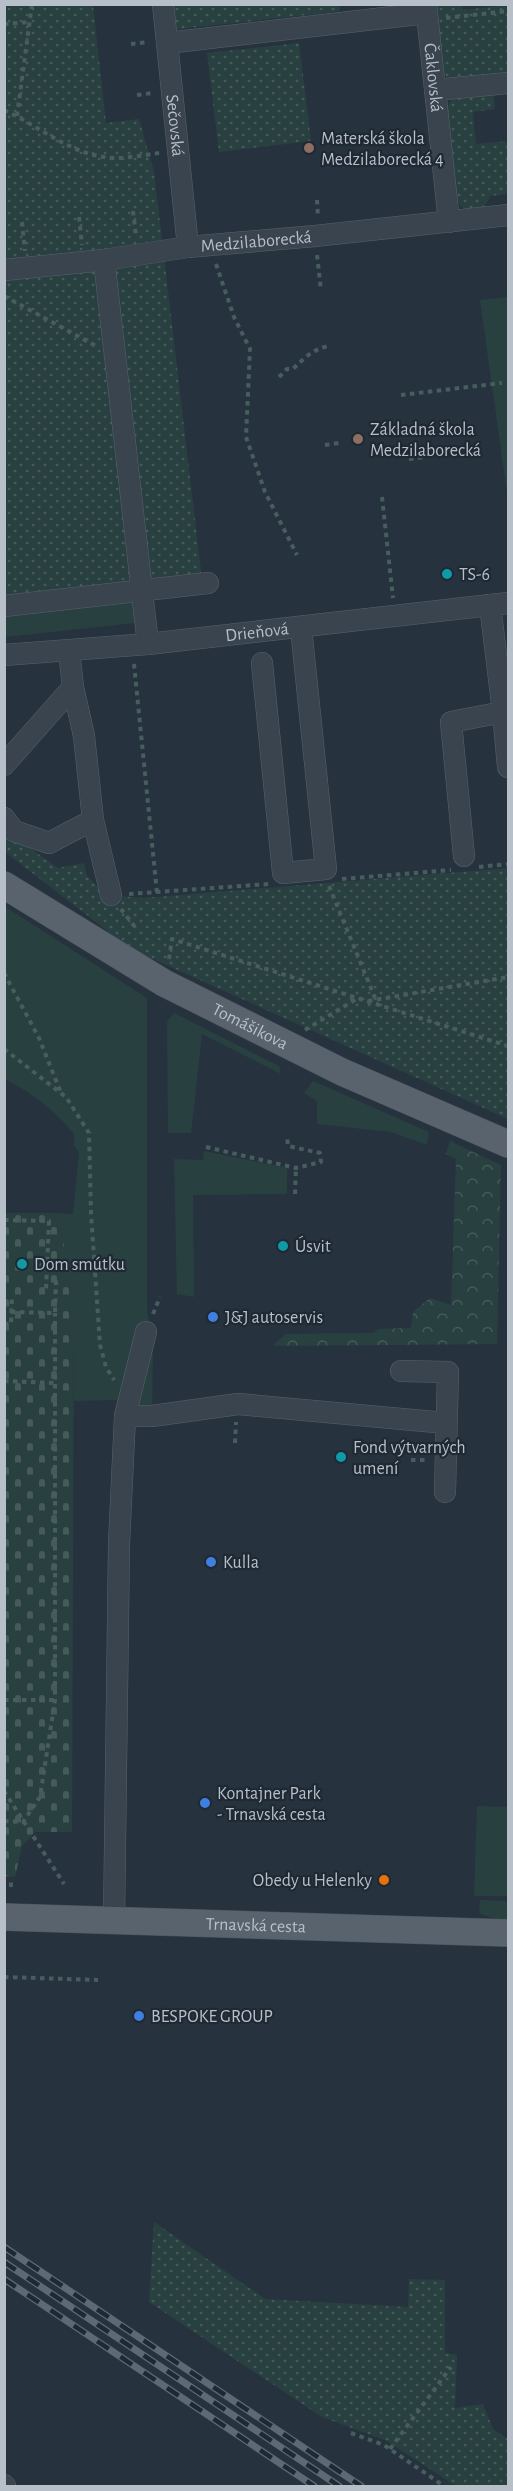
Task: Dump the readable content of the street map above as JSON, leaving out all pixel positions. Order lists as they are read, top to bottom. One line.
{"streets":{"main road":["Tomášikova","Trnavská cesta"],"street":["Čaklovská","Sečovská","Medzilaborecká","Drieňová"]},"crossings":[["Čaklovská","Medzilaborecká"],["Sečovská","Medzilaborecká"]],"places":["Materská škola Medzilaborecká 4","Základná škola Medzilaborecká","TS-6","Úsvit","Dom smútku","J&J autoservis","Fond výtvarných umení","Kulla","Kontajner Park - Trnavská cesta","Obedy u Helenky","BESPOKE GROUP"]}
